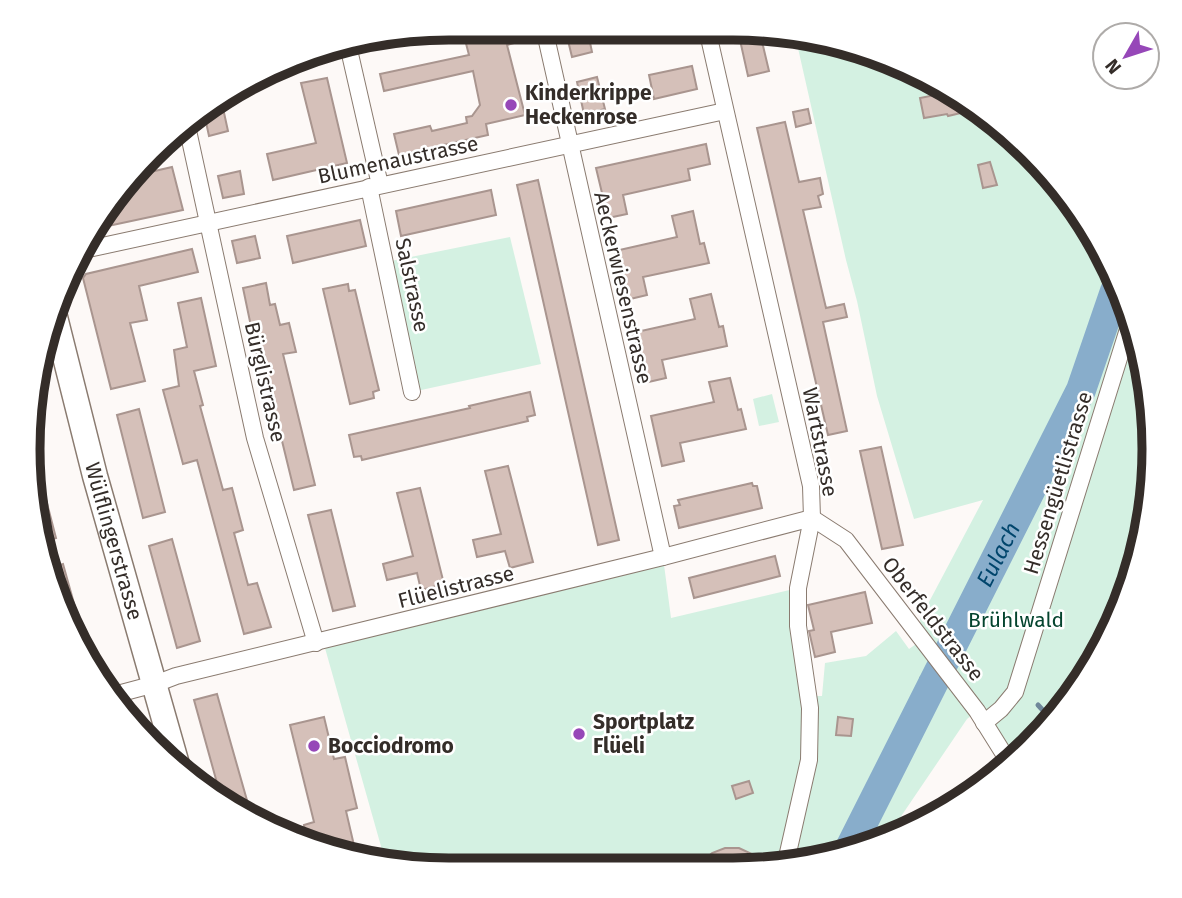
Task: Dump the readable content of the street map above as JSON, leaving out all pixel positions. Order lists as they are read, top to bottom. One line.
{"streets":{"main road":["Wülflingerstrasse"],"street":["Blumenaustrasse","Salstrasse","Aeckerwiesenstrasse","Bürglistrasse","Wartstrasse","Hessengüetlistrasse","Flüelistrasse","Oberfeldstrasse"]},"crossings":[["Blumenaustrasse","Salstrasse"],["Blumenaustrasse","Aeckerwiesenstrasse"],["Blumenaustrasse","Bürglistrasse"],["Blumenaustrasse","Wartstrasse"],["Aeckerwiesenstrasse","Flüelistrasse"],["Bürglistrasse","Flüelistrasse"],["Wartstrasse","Flüelistrasse"],["Wartstrasse","Oberfeldstrasse"],["Hessengüetlistrasse","Oberfeldstrasse"],["Wülflingerstrasse","Flüelistrasse"],["Flüelistrasse","Oberfeldstrasse"]],"water":["Eulach"],"parks":["Brühlwald"],"places":["Kinderkrippe Heckenrose","Sportplatz Flüeli","Bocciodromo"],"north":"bottom left"}
